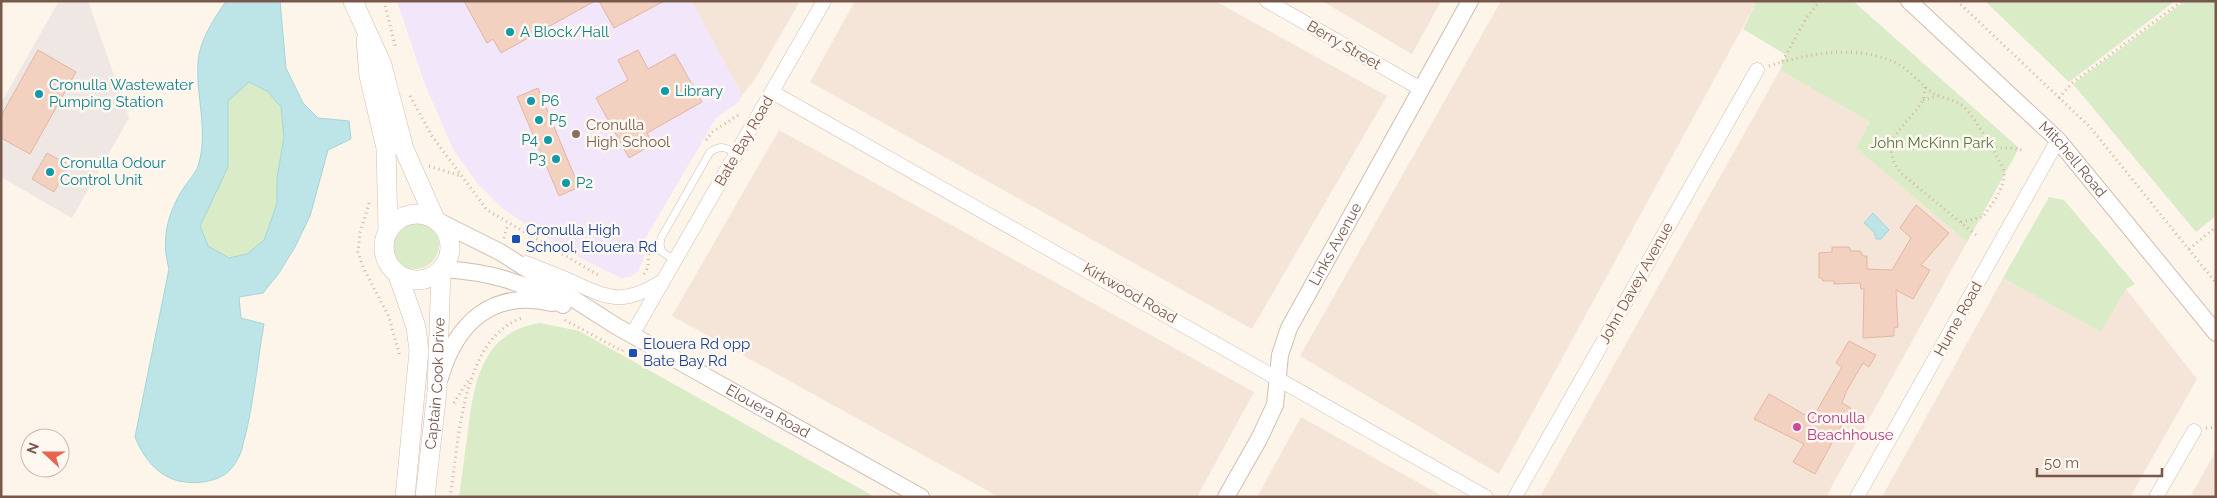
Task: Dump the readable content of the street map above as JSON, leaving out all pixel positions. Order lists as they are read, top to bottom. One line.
{"streets":{"main road":["Captain Cook Drive"],"street":["Berry Street","Bate Bay Road","Mitchell Road","Links Avenue","John Davey Avenue","Kirkwood Road","Hume Road","Elouera Road"]},"crossings":[["Berry Street","Links Avenue"],["Bate Bay Road","Kirkwood Road"],["Bate Bay Road","Elouera Road"],["Mitchell Road","Hume Road"],["Links Avenue","Kirkwood Road"],["Captain Cook Drive","Elouera Road"]],"parks":["John McKinn Park"],"places":{"other":["A Block/Hall","Library","Cronulla Wastewater Pumping Station","P6","P5","Cronulla High School","P4","P3","Cronulla Odour Control Unit","P2","Cronulla Beachhouse"],"transit":["Cronulla High School, Elouera Rd","Elouera Rd opp Bate Bay Rd"]},"scale_bar":"50 m","north":"left"}
